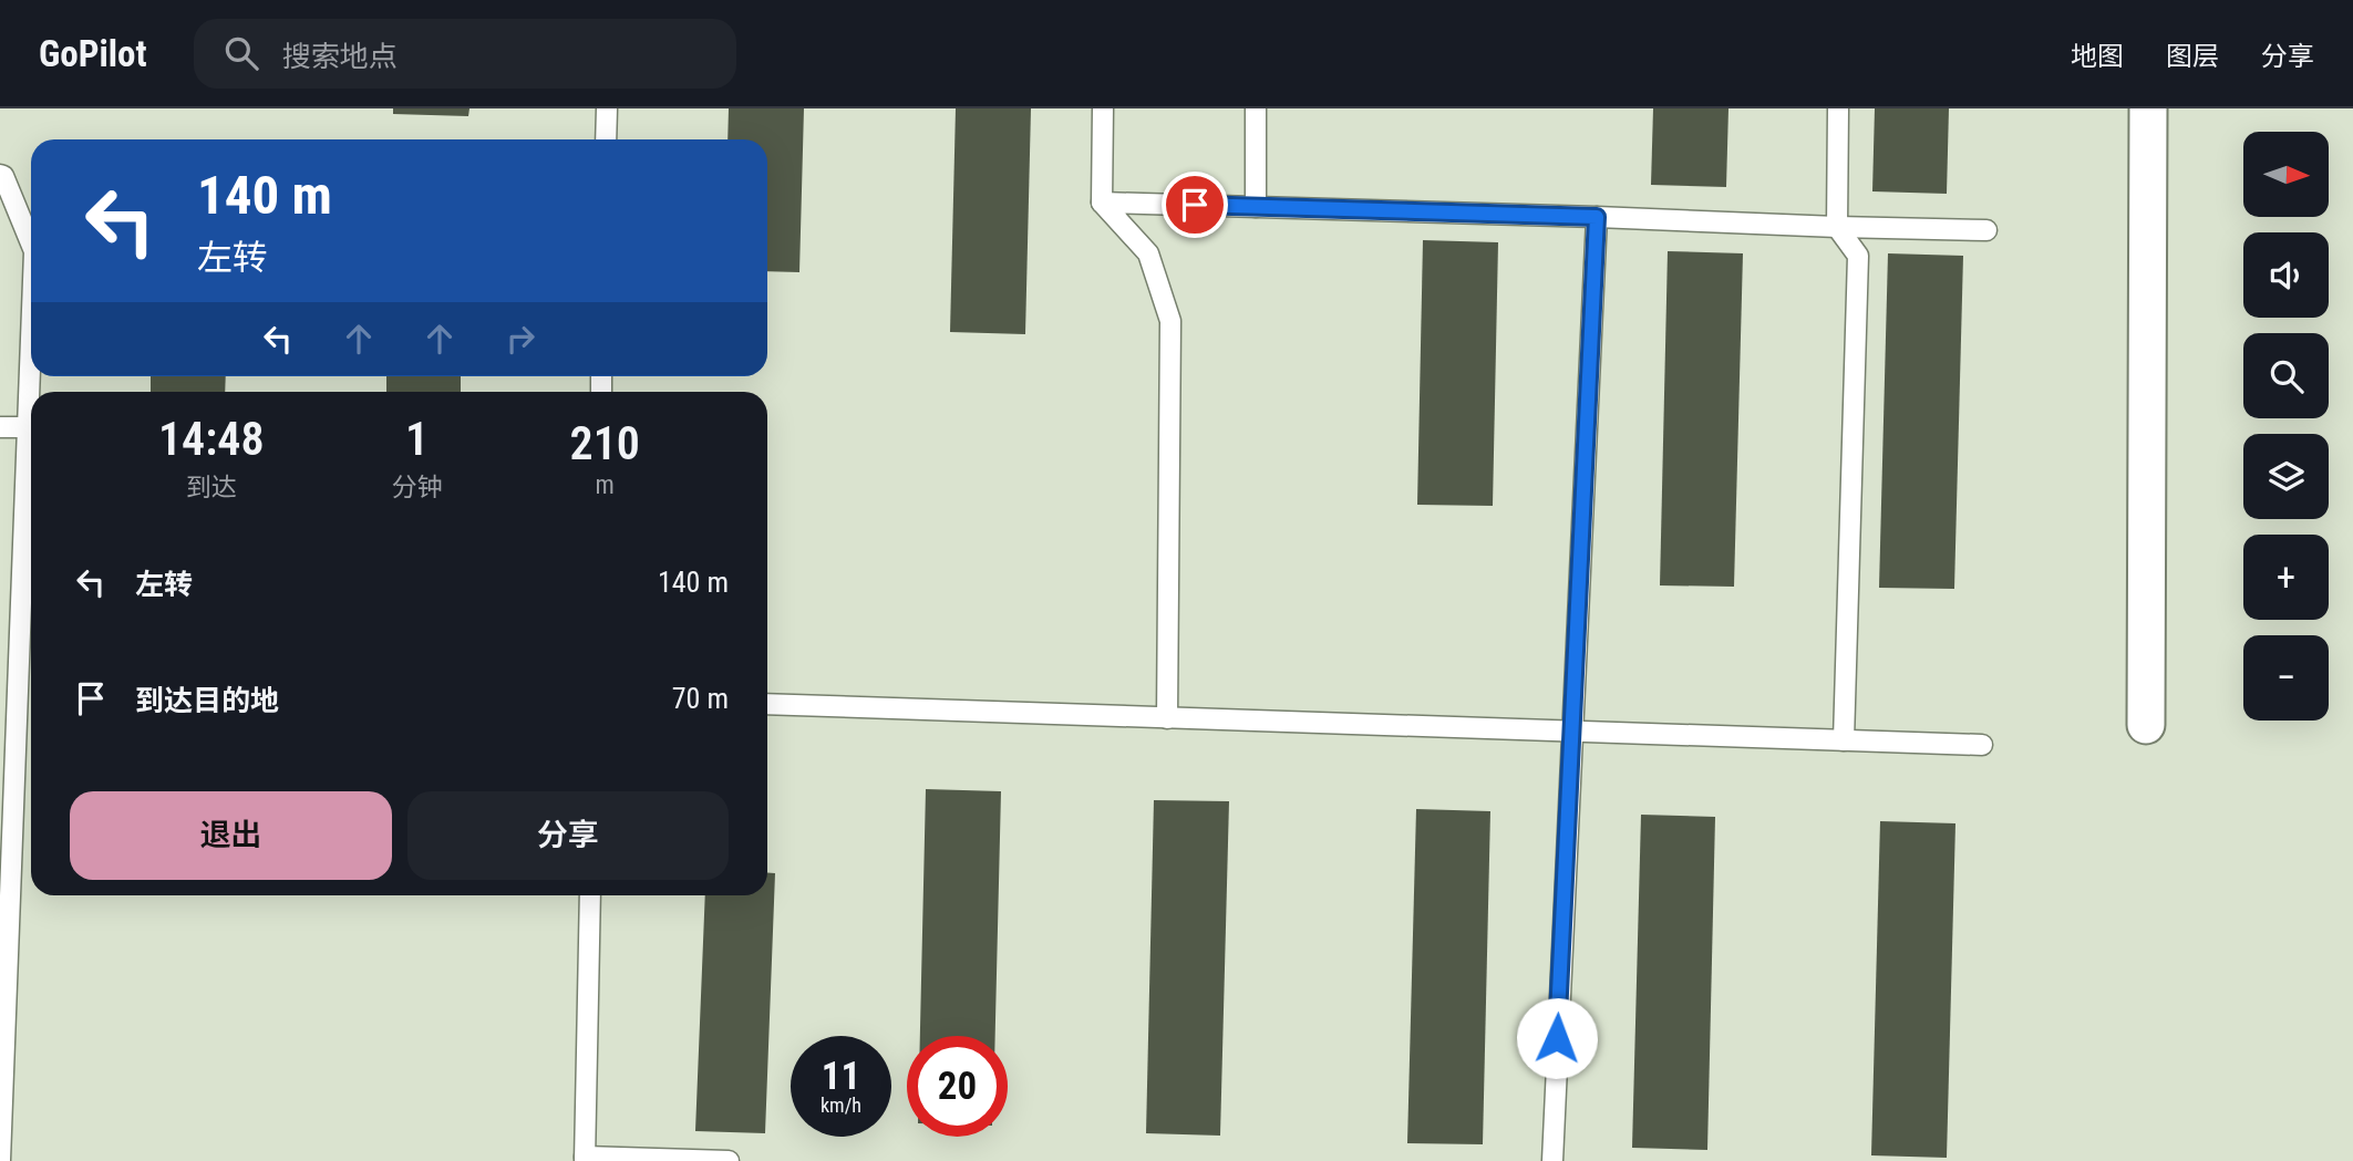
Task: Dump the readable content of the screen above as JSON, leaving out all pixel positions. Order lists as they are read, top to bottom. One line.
{"north":"right","page":{"header":"GoPilot","search":"搜索地点","nav":["地图","图层","分享"],"map_buttons":["+","−"],"turn":["140 m","左转"],"eta":["14:48","到达","1","分钟","210","m"],"list":[{"name":"左转","value":"140 m"},{"name":"到达目的地","value":"70 m"}],"buttons":["退出","分享"],"speed":"11 km/h","limit":"20"}}
